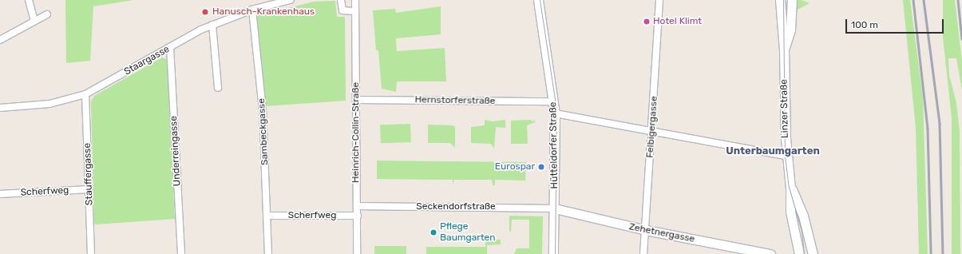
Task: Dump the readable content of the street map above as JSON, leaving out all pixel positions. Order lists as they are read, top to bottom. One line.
{"streets":{"main road":["Linzer Straße","Hütteldorfer Straße","Zehetnergasse"],"street":["Staargasse","Hernstorferstraße","Felbigergasse","Sambeckgasse","Heinrich-Collin-Straße","Underreingasse","Stauffergasse","Scherfweg","Seckendorfstraße"]},"crossings":[["Staargasse","Sambeckgasse"],["Staargasse","Underreingasse"],["Staargasse","Stauffergasse"],["Hernstorferstraße","Heinrich-Collin-Straße"],["Hernstorferstraße","Hütteldorfer Straße"],["Felbigergasse","Zehetnergasse"],["Sambeckgasse","Scherfweg"],["Heinrich-Collin-Straße","Scherfweg"],["Heinrich-Collin-Straße","Seckendorfstraße"],["Hütteldorfer Straße","Seckendorfstraße"],["Hütteldorfer Straße","Zehetnergasse"],["Stauffergasse","Scherfweg"],["Seckendorfstraße","Zehetnergasse"]],"districts":["Unterbaumgarten"],"places":["Hanusch-Krankenhaus","Hotel Klimt","Eurospar","Pflege Baumgarten"],"scale_bar":"100 m"}
